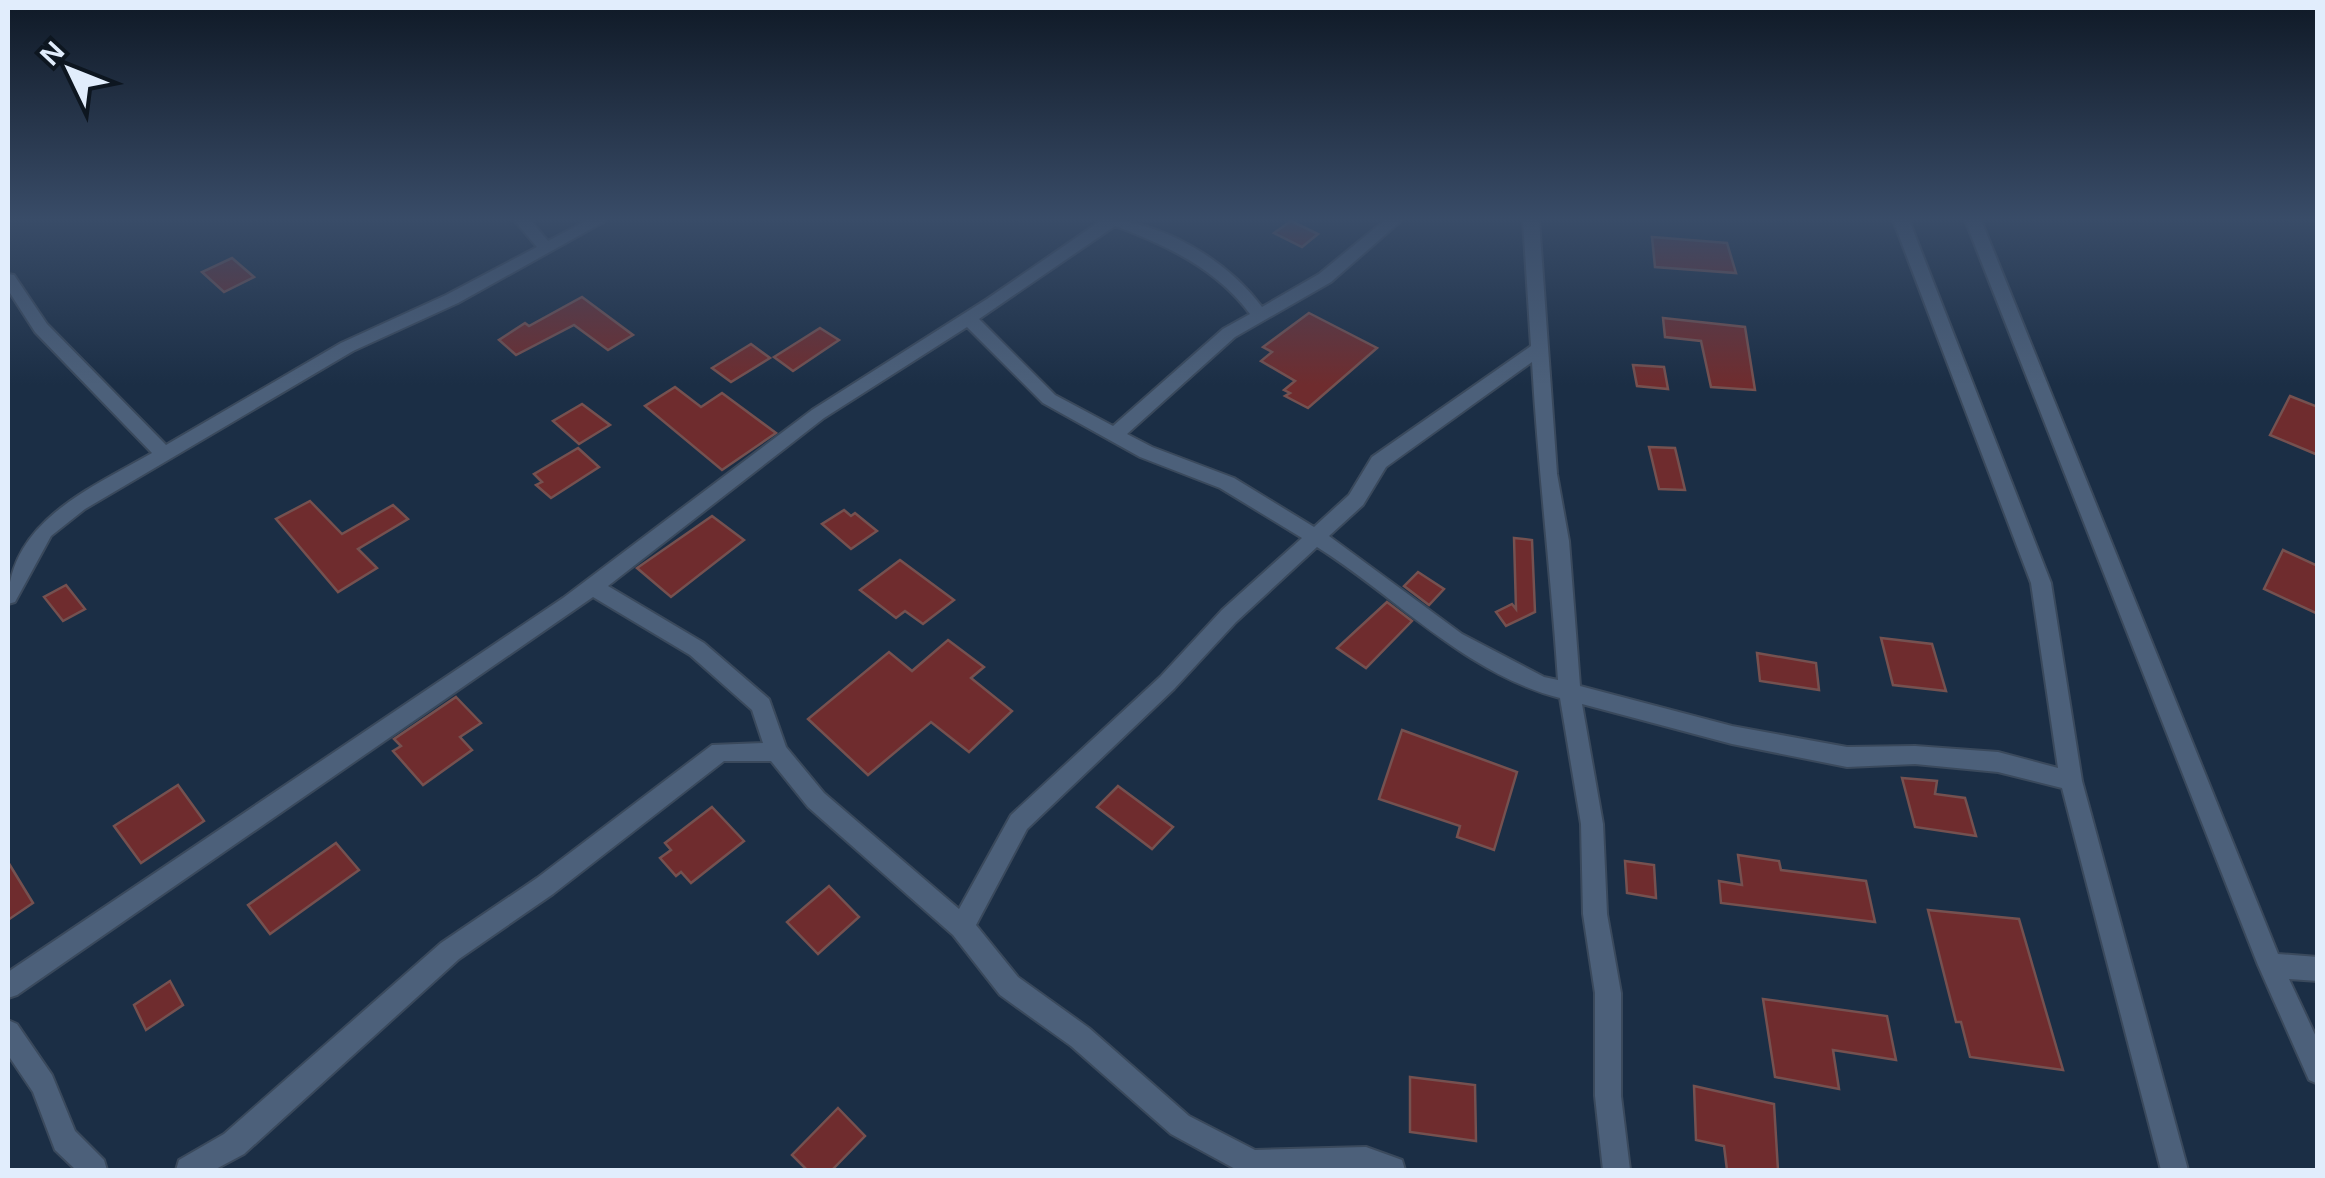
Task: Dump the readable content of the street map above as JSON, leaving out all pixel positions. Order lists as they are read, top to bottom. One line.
{"north":"top left"}
